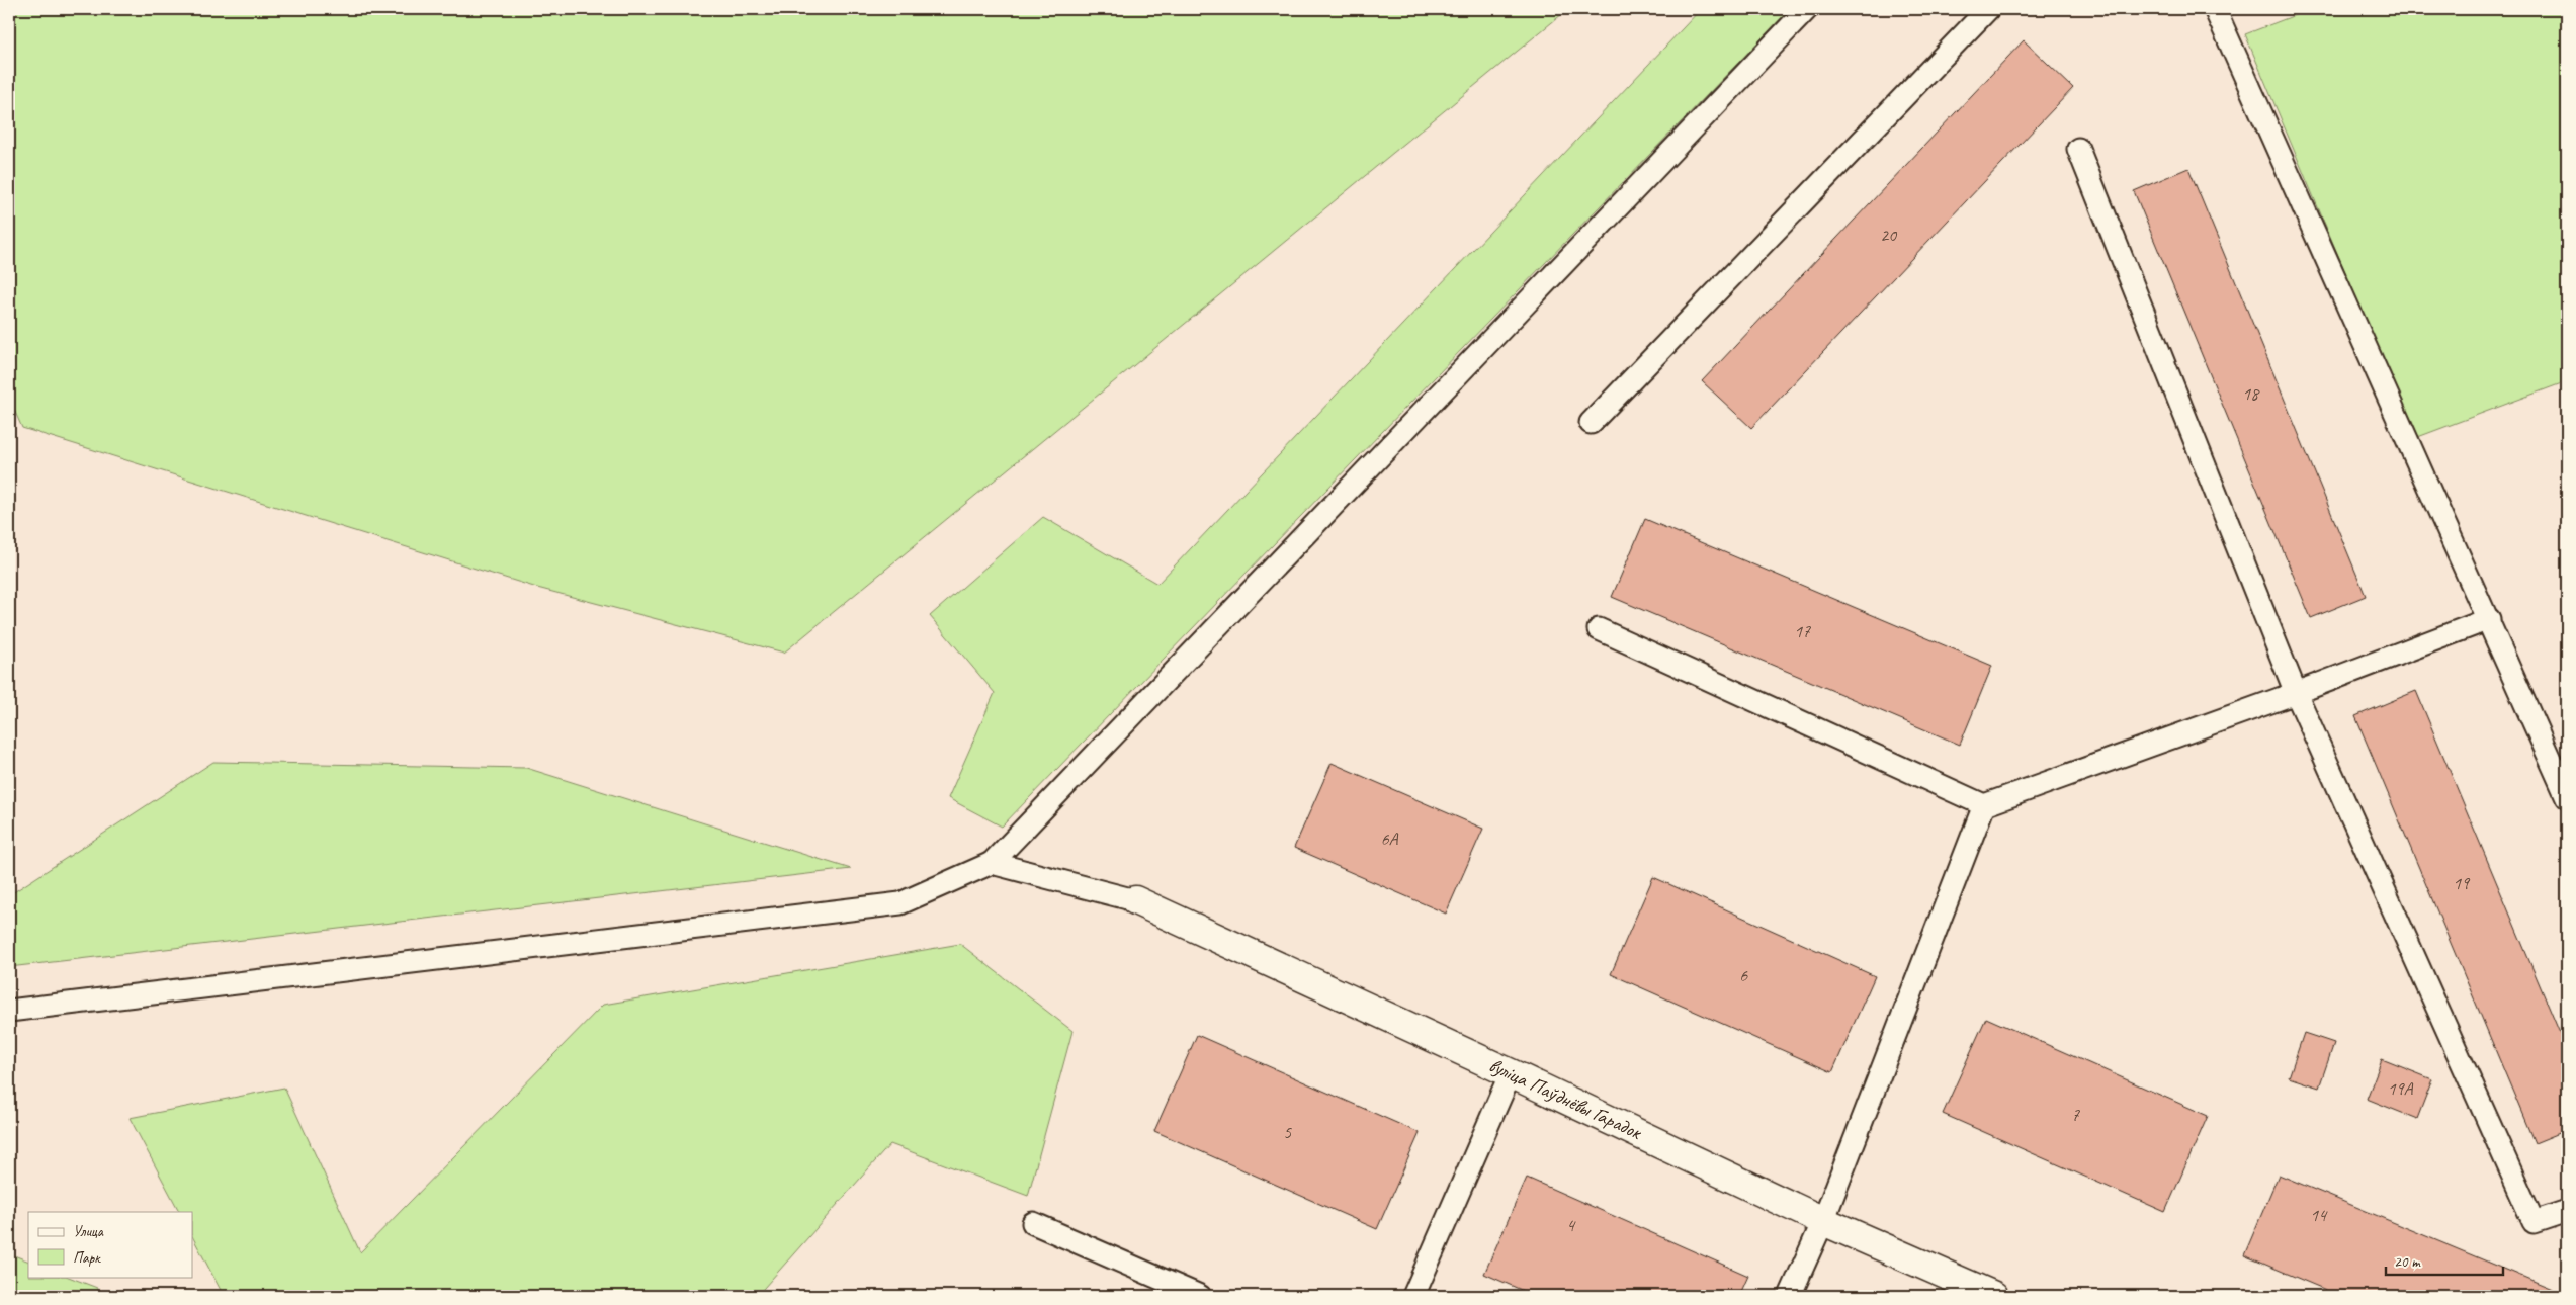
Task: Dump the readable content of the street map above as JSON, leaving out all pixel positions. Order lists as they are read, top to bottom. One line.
{"streets":{"street":["вуліца Паўднёвы Гарадок"]},"house_numbers":["20","18","17","6А","19","6","19А","7","5","14","4"],"legend":["Улица","Парк"],"scale_bar":"20 m"}
